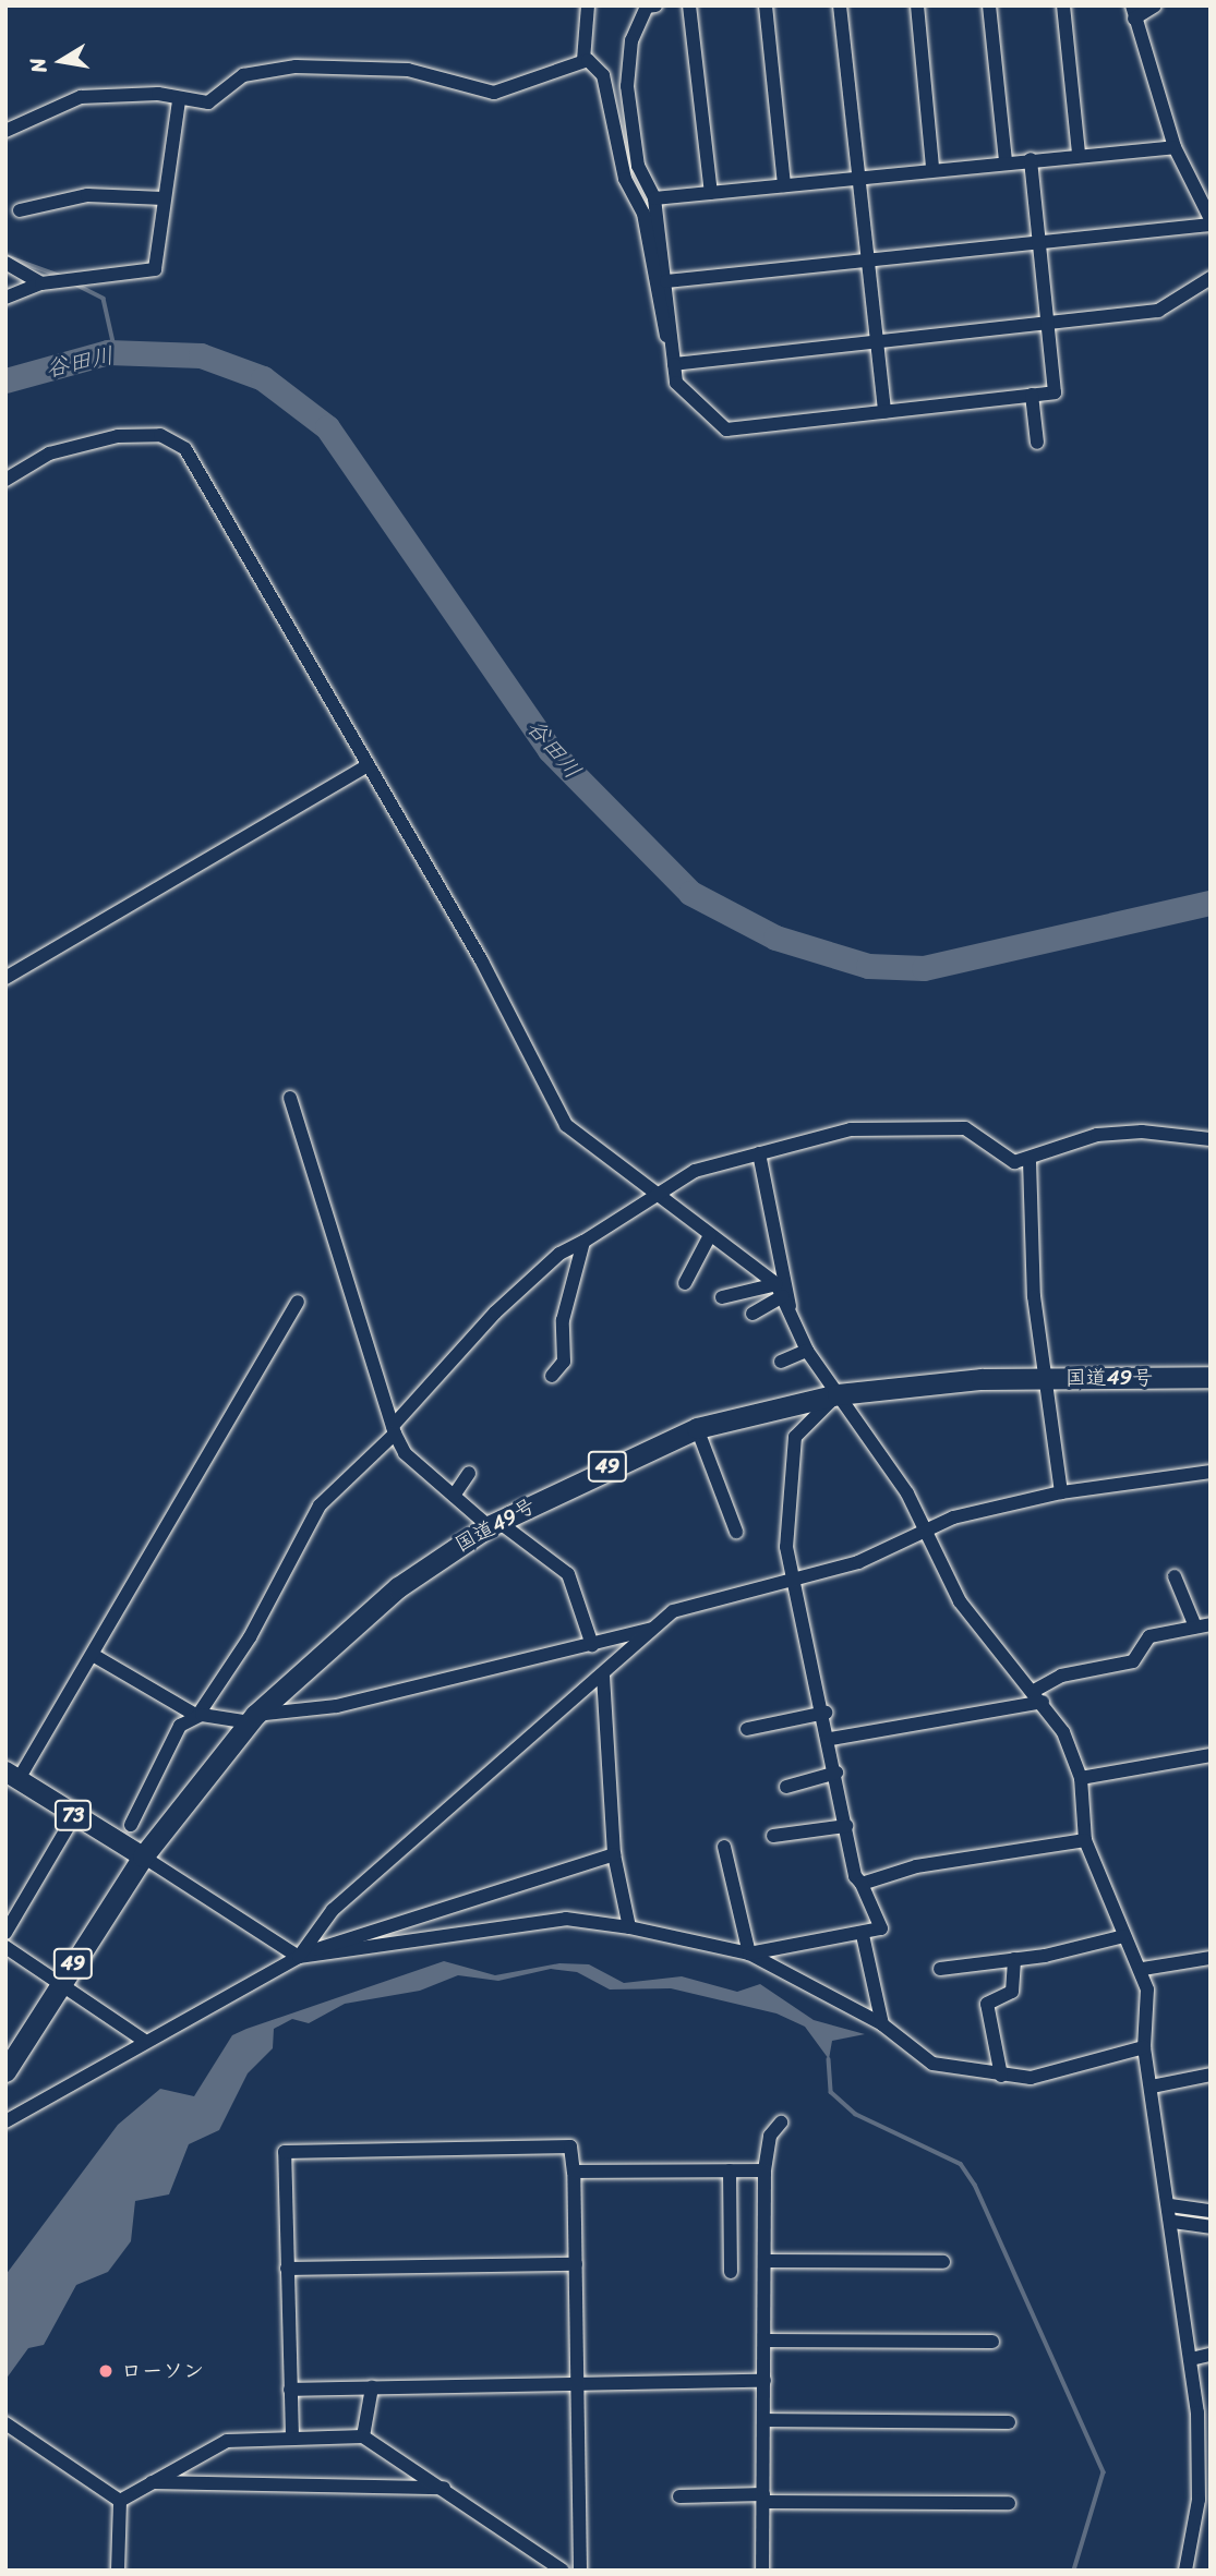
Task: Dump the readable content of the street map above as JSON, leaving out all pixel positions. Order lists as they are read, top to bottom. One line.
{"streets":{"highway":["国道49号","49"],"main road":["73"]},"crossings":[["国道49号","73"]],"water":["谷田川"],"places":["ローソン"],"north":"left"}
